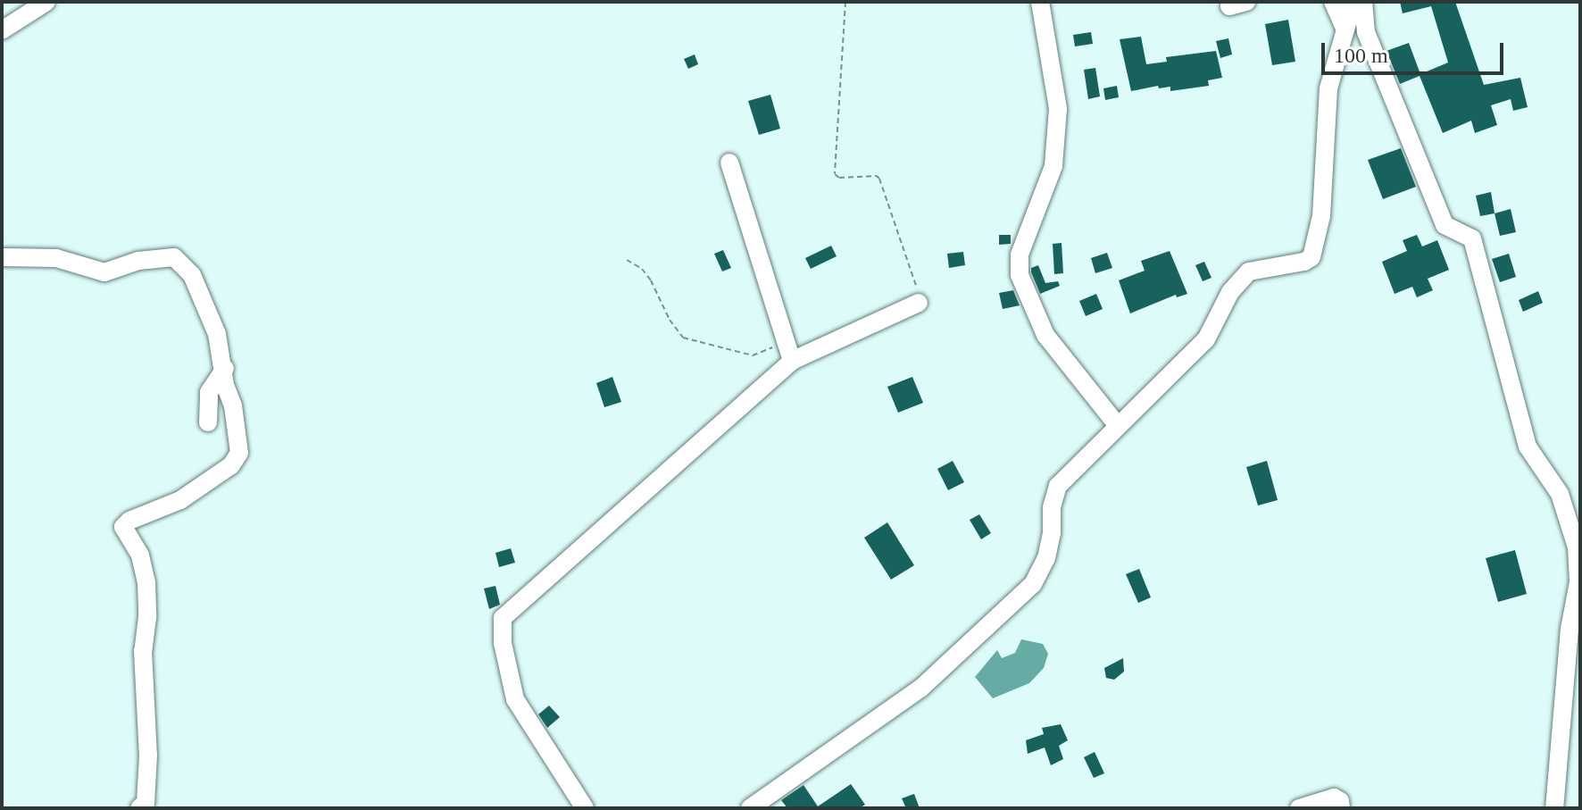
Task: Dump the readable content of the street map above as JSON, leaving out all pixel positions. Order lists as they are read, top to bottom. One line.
{"scale_bar":"100 m"}
